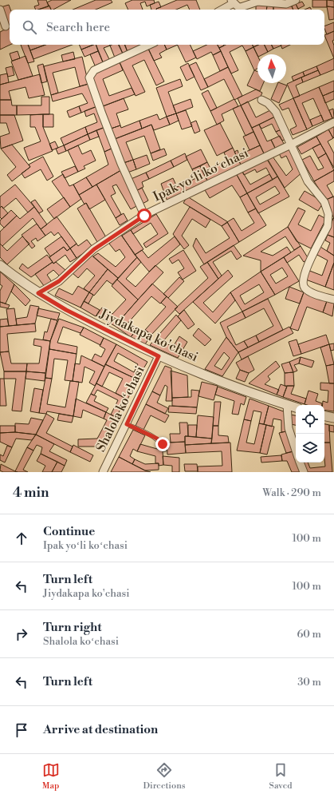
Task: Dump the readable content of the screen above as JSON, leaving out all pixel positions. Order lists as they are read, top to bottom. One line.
{"streets":{"street":["Ipak yoʻli koʻchasi","Jiydakapa ko'chasi","Shalola koʻchasi"]},"crossings":[["Ipak yoʻli koʻchasi","Jiydakapa ko'chasi"],["Jiydakapa ko'chasi","Shalola koʻchasi"]],"north":"top","page":{"search":"Search here","heading":["4 min","Walk · 290 m"],"list":[["Continue","Ipak yoʻli koʻchasi","100 m"],["Turn left","Jiydakapa ko'chasi","100 m"],["Turn right","Shalola koʻchasi","60 m"],["Turn left","30 m"],"Arrive at destination"],"nav":["Map","Directions","Saved"]}}
